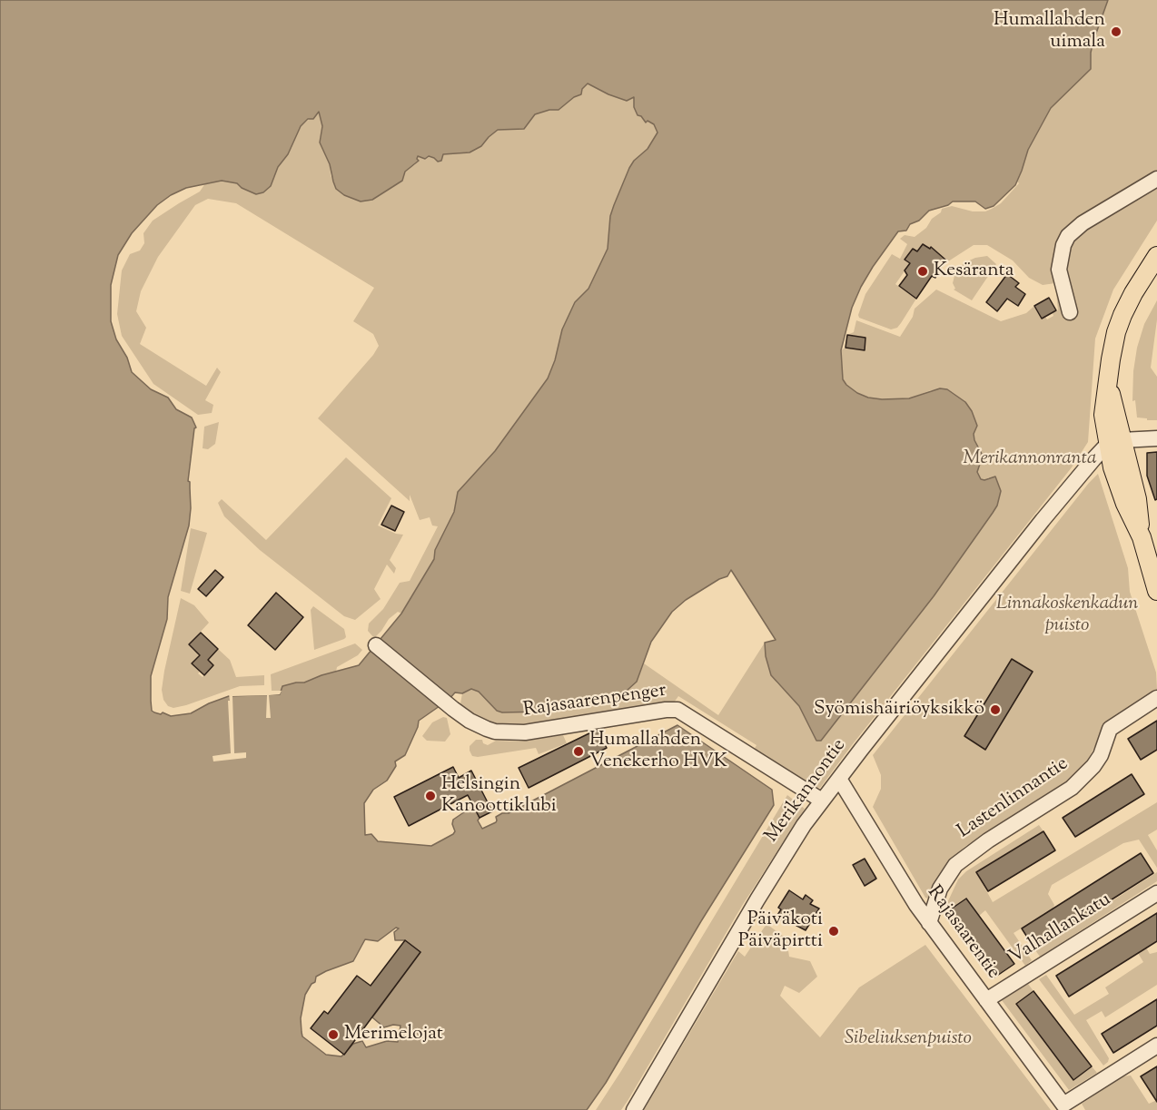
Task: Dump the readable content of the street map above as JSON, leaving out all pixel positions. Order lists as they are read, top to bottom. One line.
{"streets":{"street":["Rajasaarenpenger","Merikannontie","Lastenlinnantie","Valhallankatu","Rajasaarentie"]},"crossings":[["Rajasaarenpenger","Merikannontie"],["Merikannontie","Rajasaarentie"],["Lastenlinnantie","Rajasaarentie"],["Valhallankatu","Rajasaarentie"]],"parks":["Merikannonranta","Linnakoskenkadun puisto","Sibeliuksenpuisto"],"places":["Humallahden uimala","Kesäranta","Syömishäiriöyksikkö","Humallahden Venekerho HVK","Helsingin Kanoottiklubi","Päiväkoti Päiväpirtti","Merimelojat"]}
